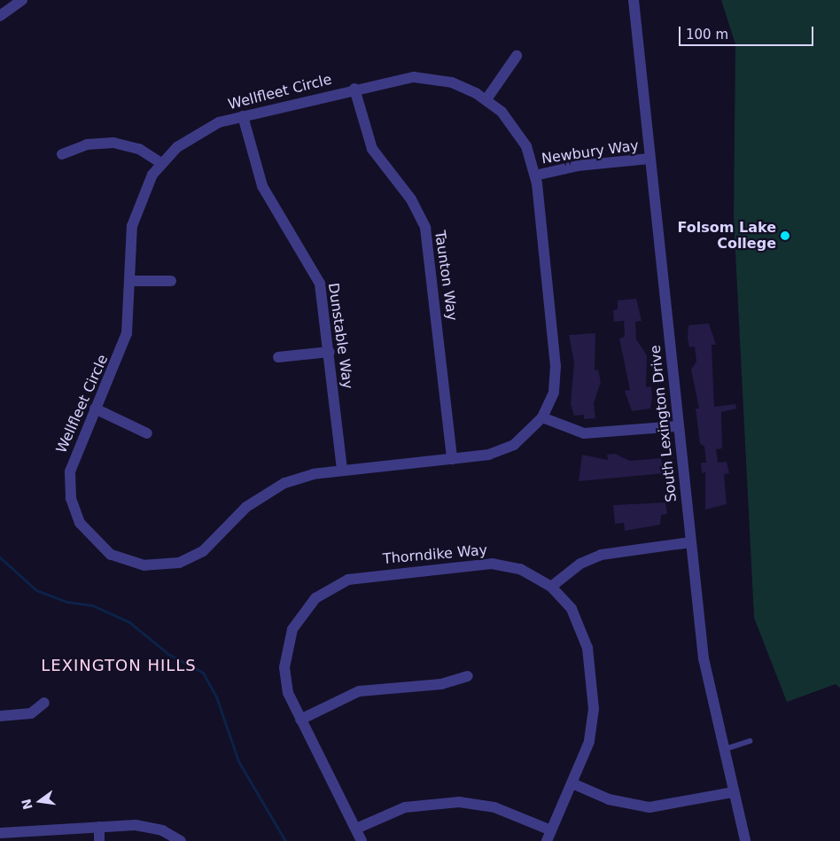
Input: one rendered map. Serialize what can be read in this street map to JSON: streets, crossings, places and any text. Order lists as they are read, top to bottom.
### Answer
{
  "streets": {
    "street": [
      "Wellfleet Circle",
      "Newbury Way",
      "Taunton Way",
      "Dunstable Way",
      "South Lexington Drive",
      "Thorndike Way"
    ]
  },
  "crossings": [
    ["Wellfleet Circle", "Newbury Way"],
    ["Wellfleet Circle", "Taunton Way"],
    ["Wellfleet Circle", "Dunstable Way"],
    ["Newbury Way", "South Lexington Drive"]
  ],
  "districts": ["LEXINGTON HILLS"],
  "places": ["Folsom Lake College"],
  "scale_bar": "100 m",
  "north": "left"
}
